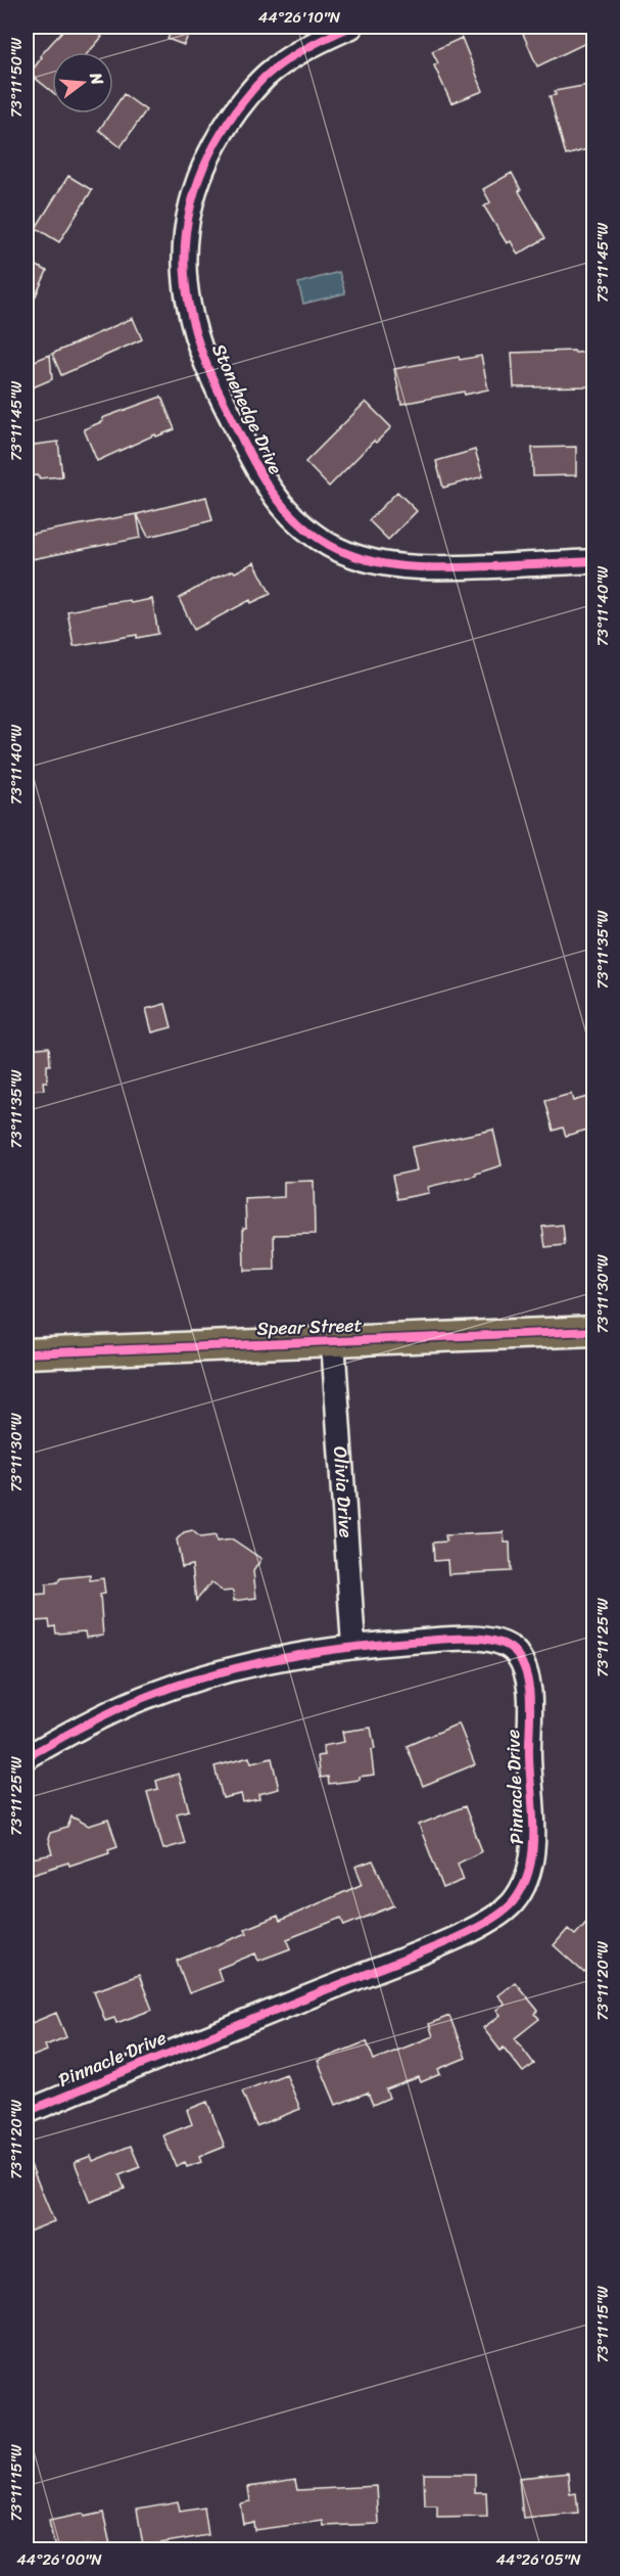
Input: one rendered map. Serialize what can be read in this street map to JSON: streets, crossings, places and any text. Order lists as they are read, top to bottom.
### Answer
{
  "streets": {
    "main road": ["Spear Street"],
    "street": ["Stonehedge Drive", "Olivia Drive", "Pinnacle Drive"]
  },
  "crossings": [
    ["Spear Street", "Olivia Drive"],
    ["Olivia Drive", "Pinnacle Drive"]
  ],
  "north": "right",
  "coordinates": [
    "44°26'10\"N",
    "73°11'50\"W",
    "73°11'45\"W",
    "73°11'40\"W",
    "73°11'35\"W",
    "73°11'30\"W",
    "73°11'25\"W",
    "73°11'20\"W",
    "73°11'15\"W",
    "44°26'00\"N",
    "44°26'05\"N"
  ]
}
